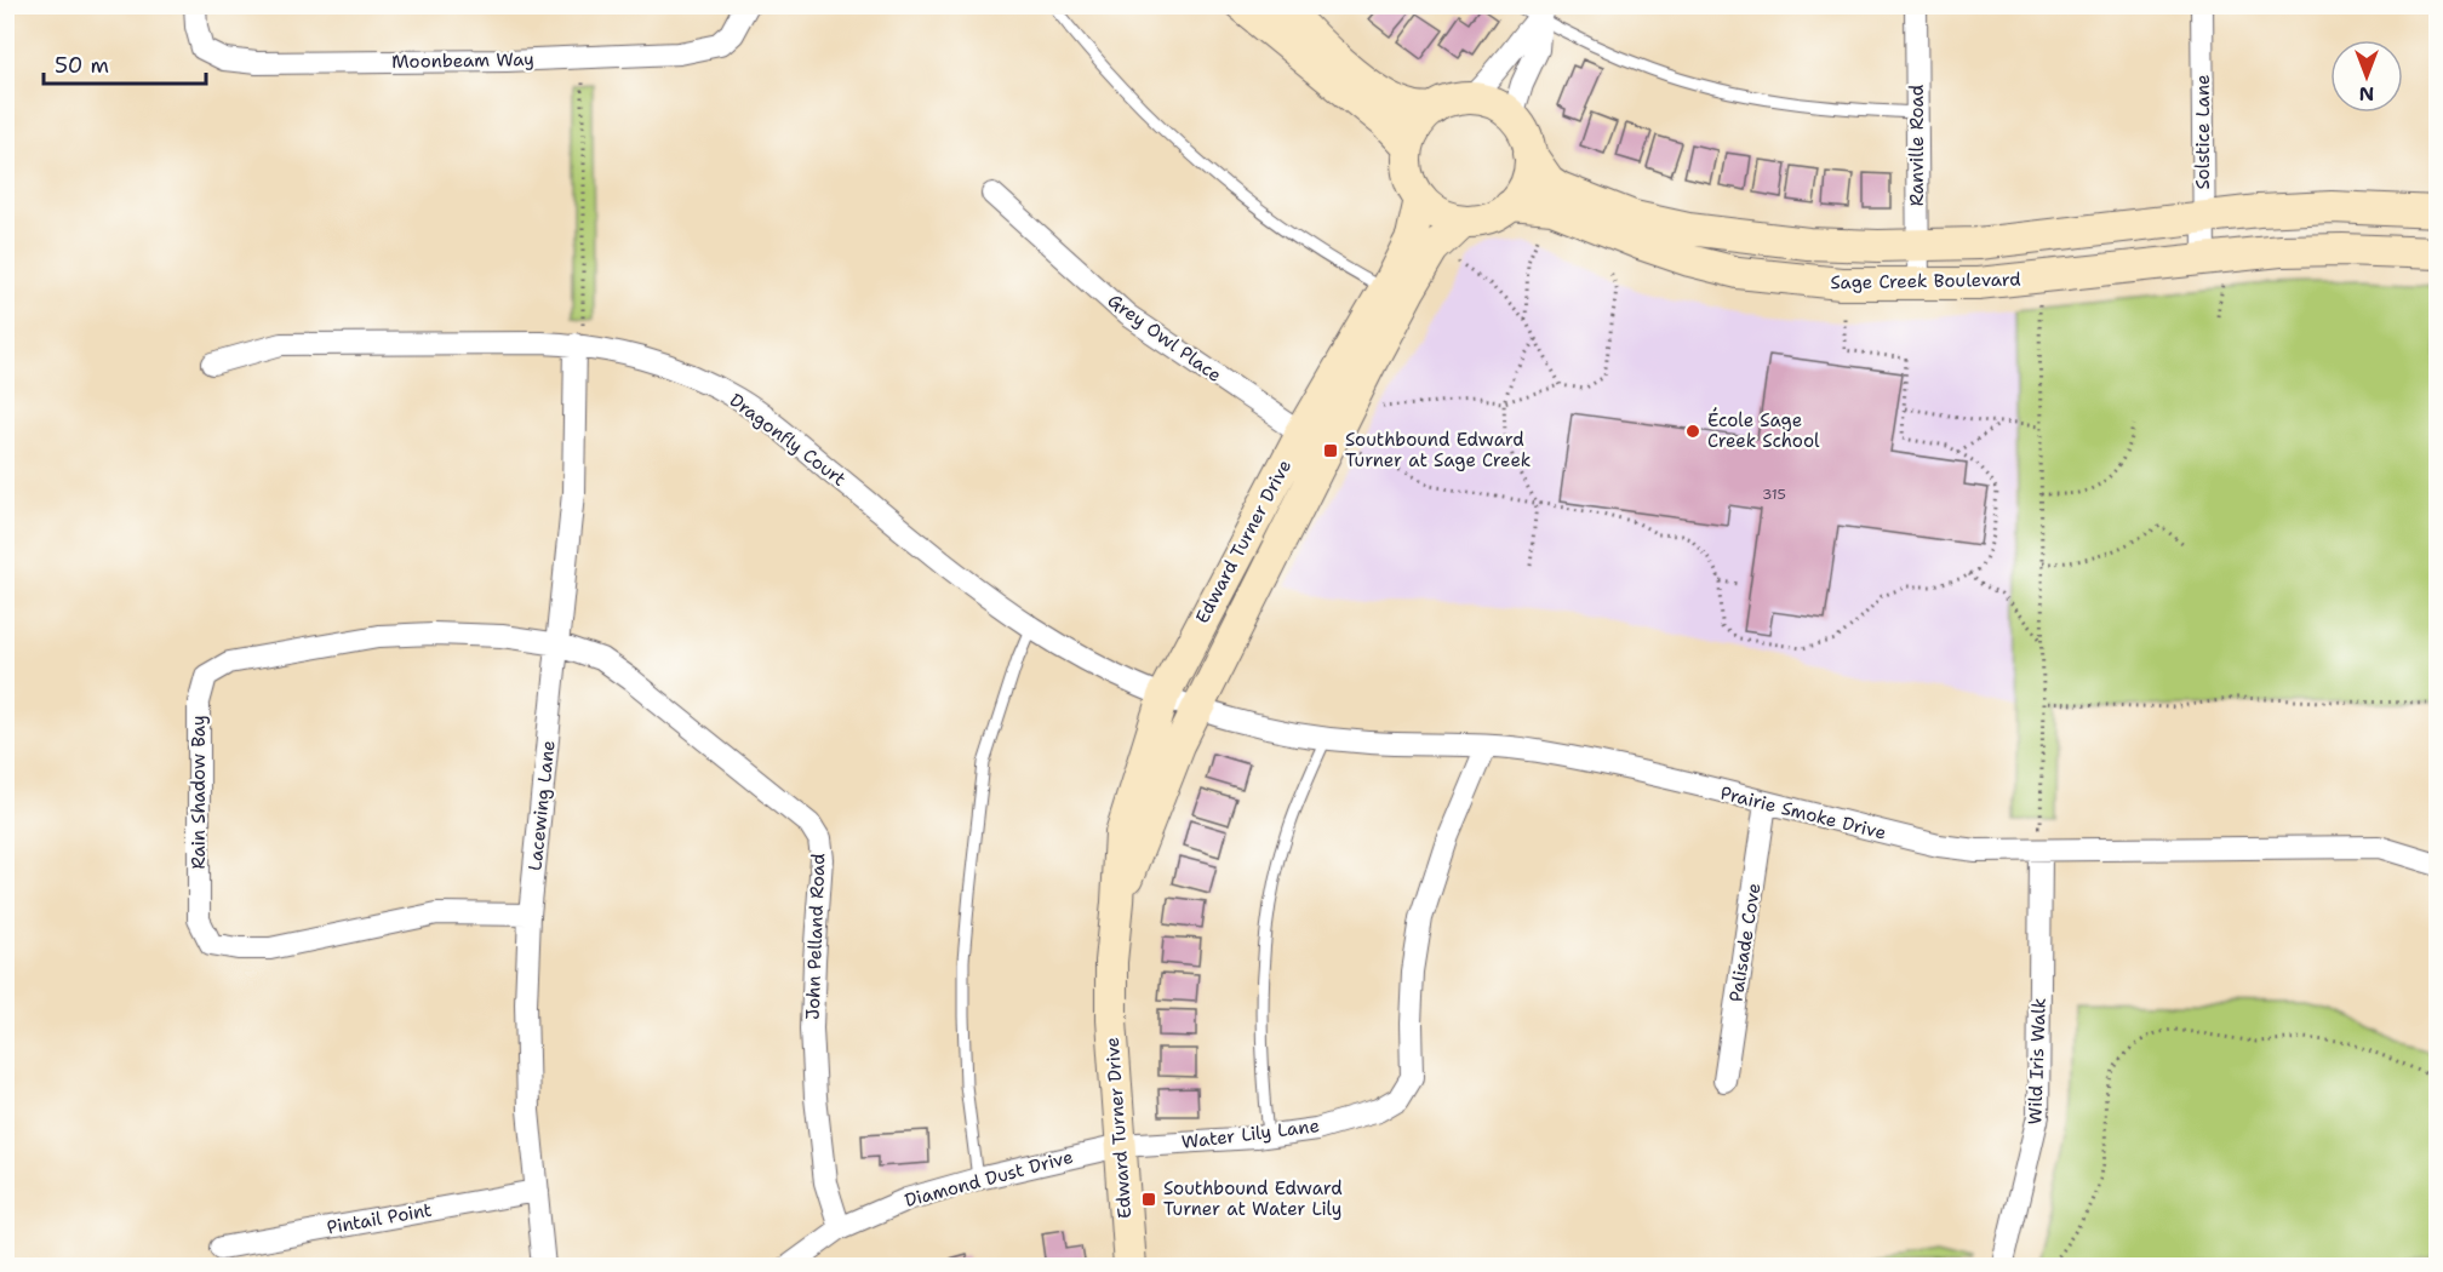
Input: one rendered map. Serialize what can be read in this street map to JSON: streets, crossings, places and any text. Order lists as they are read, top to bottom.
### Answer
{
  "streets": {
    "street": [
      "Moonbeam Way",
      "Solstice Lane",
      "Ranville Road",
      "Sage Creek Boulevard",
      "Grey Owl Place",
      "Dragonfly Court",
      "Edward Turner Drive",
      "Rain Shadow Bay",
      "Lacewing Lane",
      "Prairie Smoke Drive",
      "John Pelland Road",
      "Palisade Cove",
      "Wild Iris Walk",
      "Water Lily Lane",
      "Diamond Dust Drive",
      "Pintail Point"
    ]
  },
  "crossings": [
    ["Solstice Lane", "Sage Creek Boulevard"],
    ["Ranville Road", "Sage Creek Boulevard"],
    ["Sage Creek Boulevard", "Edward Turner Drive"],
    ["Grey Owl Place", "Edward Turner Drive"],
    ["Dragonfly Court", "Edward Turner Drive"],
    ["Dragonfly Court", "Lacewing Lane"],
    ["Dragonfly Court", "Prairie Smoke Drive"],
    ["Edward Turner Drive", "Prairie Smoke Drive"],
    ["Edward Turner Drive", "Water Lily Lane"],
    ["Edward Turner Drive", "Diamond Dust Drive"],
    ["Rain Shadow Bay", "Lacewing Lane"],
    ["Rain Shadow Bay", "John Pelland Road"],
    ["Lacewing Lane", "John Pelland Road"],
    ["Lacewing Lane", "Pintail Point"],
    ["Prairie Smoke Drive", "Palisade Cove"],
    ["Prairie Smoke Drive", "Wild Iris Walk"],
    ["Prairie Smoke Drive", "Water Lily Lane"],
    ["John Pelland Road", "Diamond Dust Drive"],
    ["Water Lily Lane", "Diamond Dust Drive"]
  ],
  "places": {
    "other": ["École Sage Creek School"],
    "transit": ["Southbound Edward Turner at Sage Creek", "Southbound Edward Turner at Water Lily"]
  },
  "house_numbers": ["315"],
  "scale_bar": "50 m",
  "north": "bottom"
}
